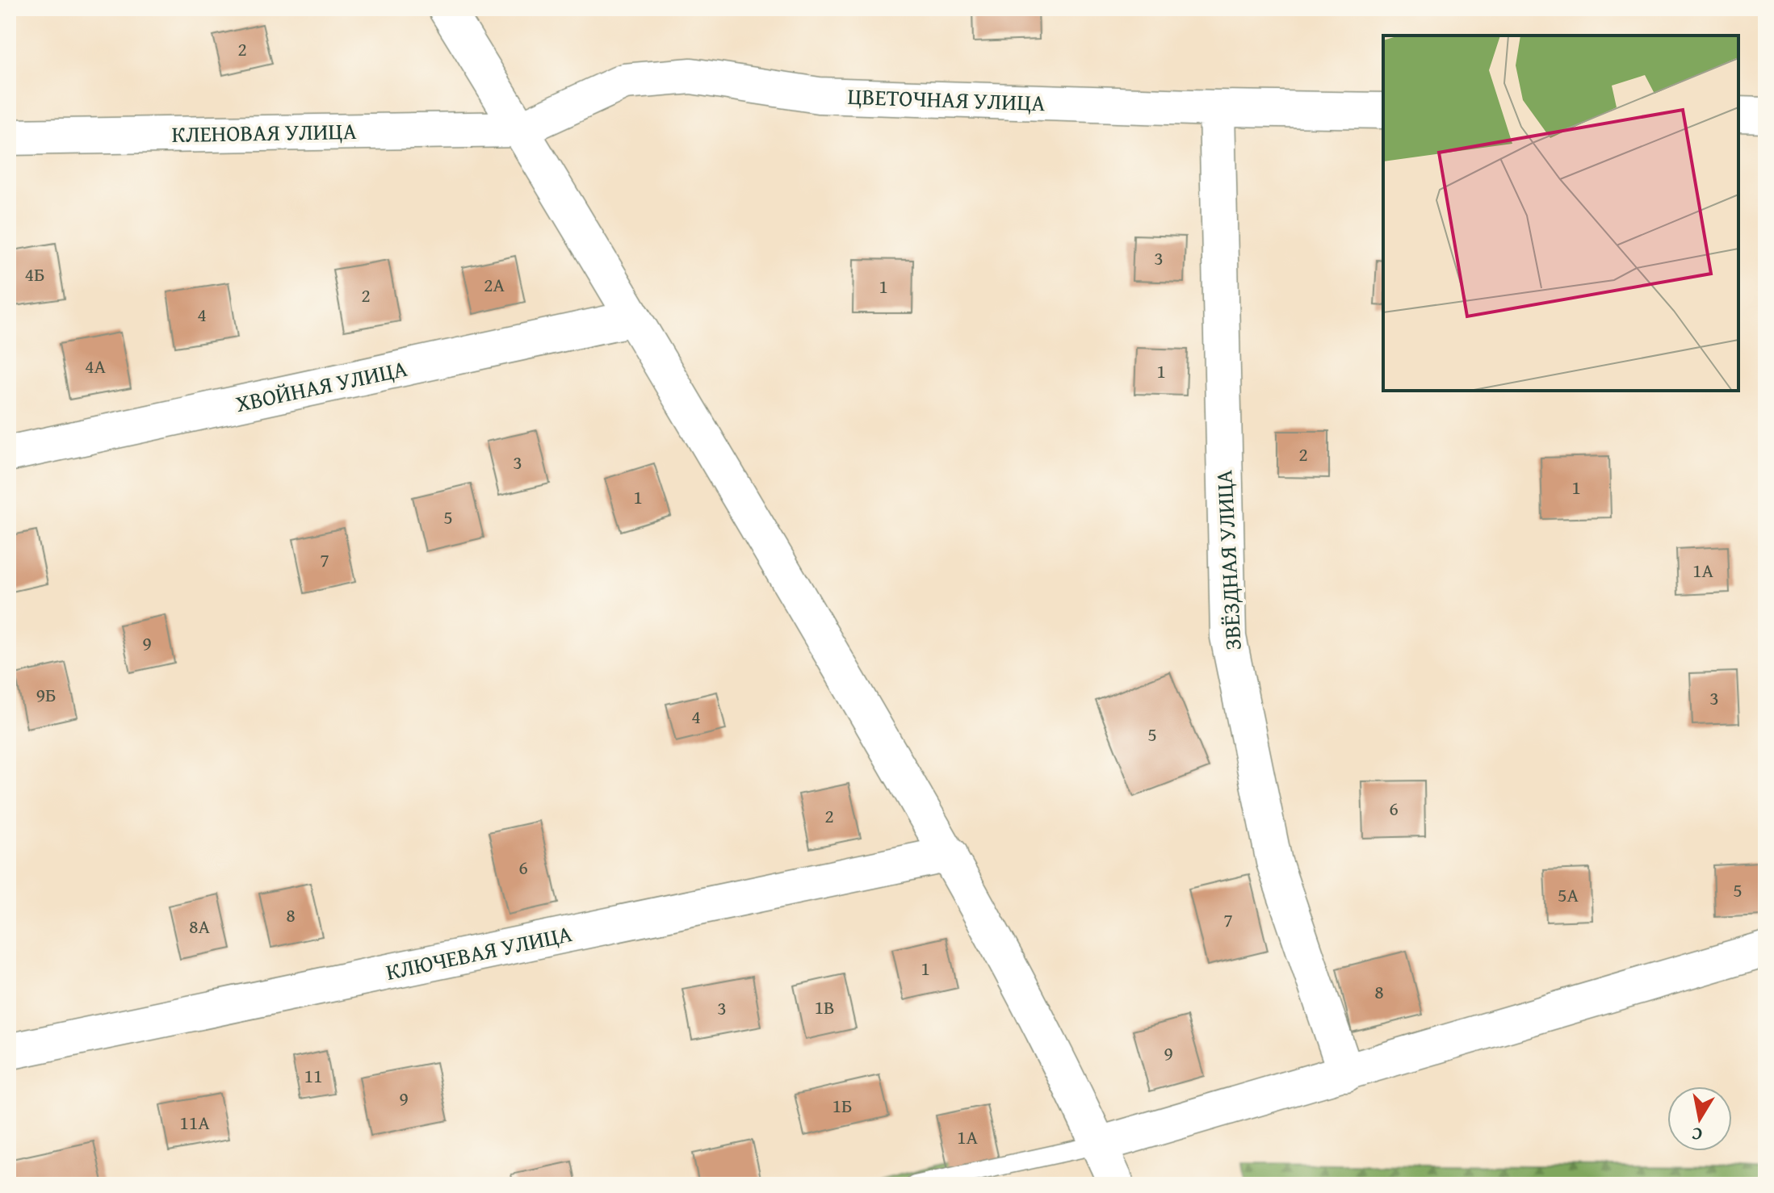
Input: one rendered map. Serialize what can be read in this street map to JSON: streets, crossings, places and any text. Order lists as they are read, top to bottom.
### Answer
{
  "streets": {
    "street": [
      "ЦВЕТОЧНАЯ УЛИЦА",
      "КЛЕНОВАЯ УЛИЦА",
      "ХВОЙНАЯ УЛИЦА",
      "ЗВЁЗДНАЯ УЛИЦА",
      "КЛЮЧЕВАЯ УЛИЦА"
    ]
  },
  "crossings": [
    ["ЦВЕТОЧНАЯ УЛИЦА", "КЛЕНОВАЯ УЛИЦА"],
    ["ЦВЕТОЧНАЯ УЛИЦА", "ЗВЁЗДНАЯ УЛИЦА"]
  ],
  "house_numbers": [
    "2",
    "3",
    "4Б",
    "2А",
    "1",
    "2",
    "4",
    "4А",
    "1",
    "2",
    "3",
    "1",
    "1",
    "5",
    "7",
    "1А",
    "9",
    "9Б",
    "3",
    "4",
    "5",
    "6",
    "2",
    "6",
    "5",
    "5А",
    "8",
    "7",
    "8А",
    "1",
    "8",
    "1В",
    "3",
    "9",
    "11",
    "9",
    "1Б",
    "11А",
    "1А"
  ],
  "north": "bottom"
}
